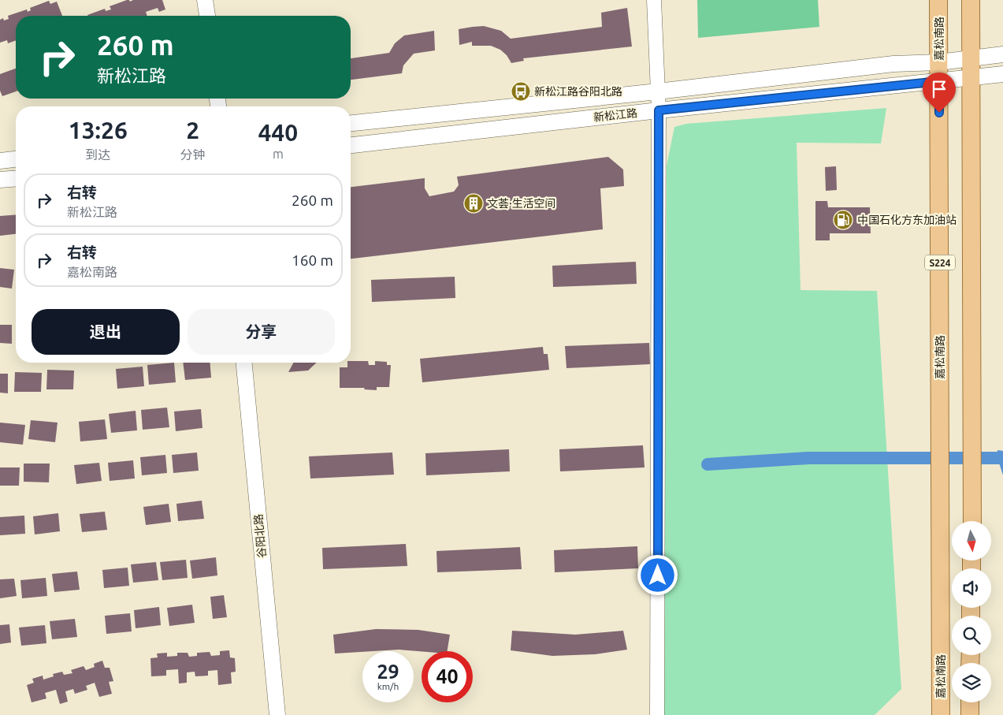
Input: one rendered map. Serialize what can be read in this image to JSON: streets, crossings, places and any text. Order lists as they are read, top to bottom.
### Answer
{
  "streets": {
    "main road": [
      "嘉松南路",
      "新松江路",
      "S224",
      "谷阳北路"
    ]
  },
  "crossings": [
    ["嘉松南路", "新松江路"]
  ],
  "places": {
    "bus stop": ["新松江路谷阳北路"],
    "building": ["文荟·生活空间"],
    "fuel station": ["中国石化方东加油站"]
  },
  "north": "bottom",
  "page": {
    "turn": ["260 m", "新松江路"],
    "eta": [
      "13:26",
      "到达",
      "2",
      "分钟",
      "440",
      "m"
    ],
    "list": [
      {
        "name": "右转",
        "note": "新松江路",
        "value": "260 m"
      },
      {
        "name": "右转",
        "note": "嘉松南路",
        "value": "160 m"
      }
    ],
    "buttons": ["退出", "分享"],
    "speed": "29 km/h",
    "limit": "40"
  }
}
